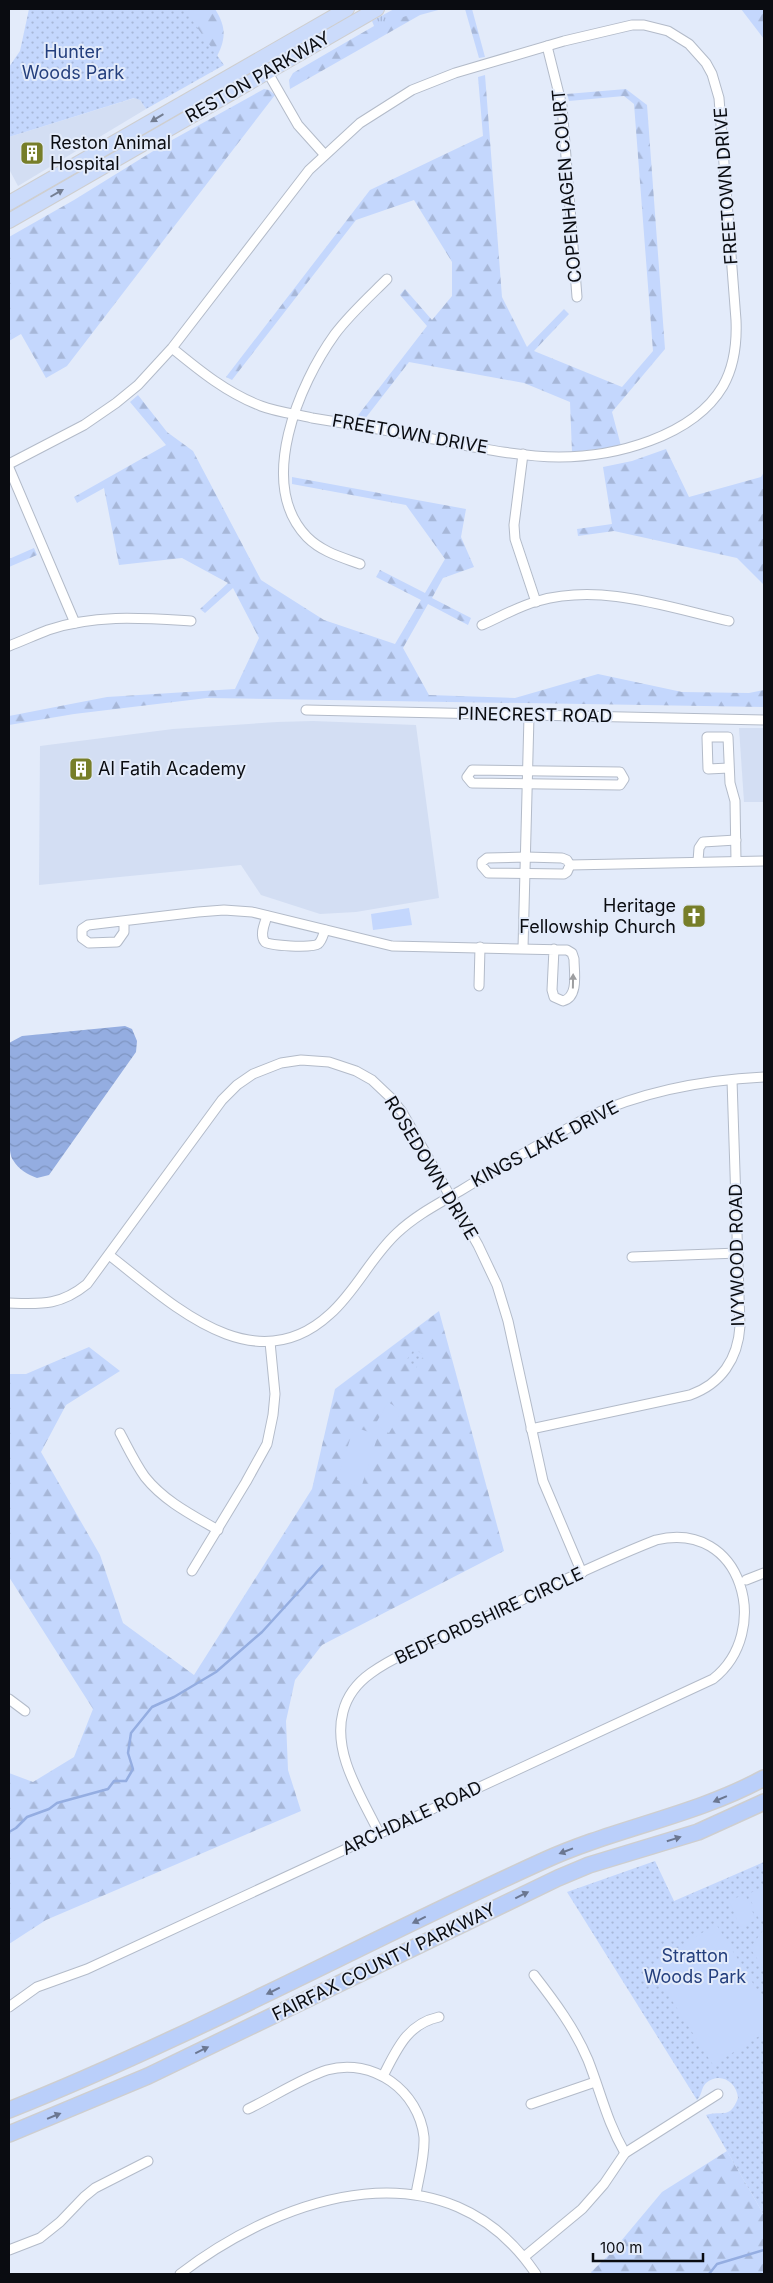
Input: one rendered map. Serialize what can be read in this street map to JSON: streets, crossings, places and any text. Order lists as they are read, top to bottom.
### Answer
{
  "streets": {
    "highway": ["FAIRFAX COUNTY PARKWAY"],
    "main road": ["RESTON PARKWAY"],
    "street": [
      "COPENHAGEN COURT",
      "FREETOWN DRIVE",
      "PINECREST ROAD",
      "KINGS LAKE DRIVE",
      "ROSEDOWN DRIVE",
      "IVYWOOD ROAD",
      "BEDFORDSHIRE CIRCLE",
      "ARCHDALE ROAD"
    ]
  },
  "crossings": [
    ["COPENHAGEN COURT", "FREETOWN DRIVE"],
    ["KINGS LAKE DRIVE", "ROSEDOWN DRIVE"],
    ["KINGS LAKE DRIVE", "IVYWOOD ROAD"],
    ["ROSEDOWN DRIVE", "IVYWOOD ROAD"],
    ["ROSEDOWN DRIVE", "BEDFORDSHIRE CIRCLE"],
    ["BEDFORDSHIRE CIRCLE", "ARCHDALE ROAD"]
  ],
  "parks": ["Hunter Woods Park", "Stratton Woods Park"],
  "places": {
    "building": ["Reston Animal Hospital", "Al Fatih Academy"],
    "church": ["Heritage Fellowship Church"]
  },
  "scale_bar": "100 m"
}
